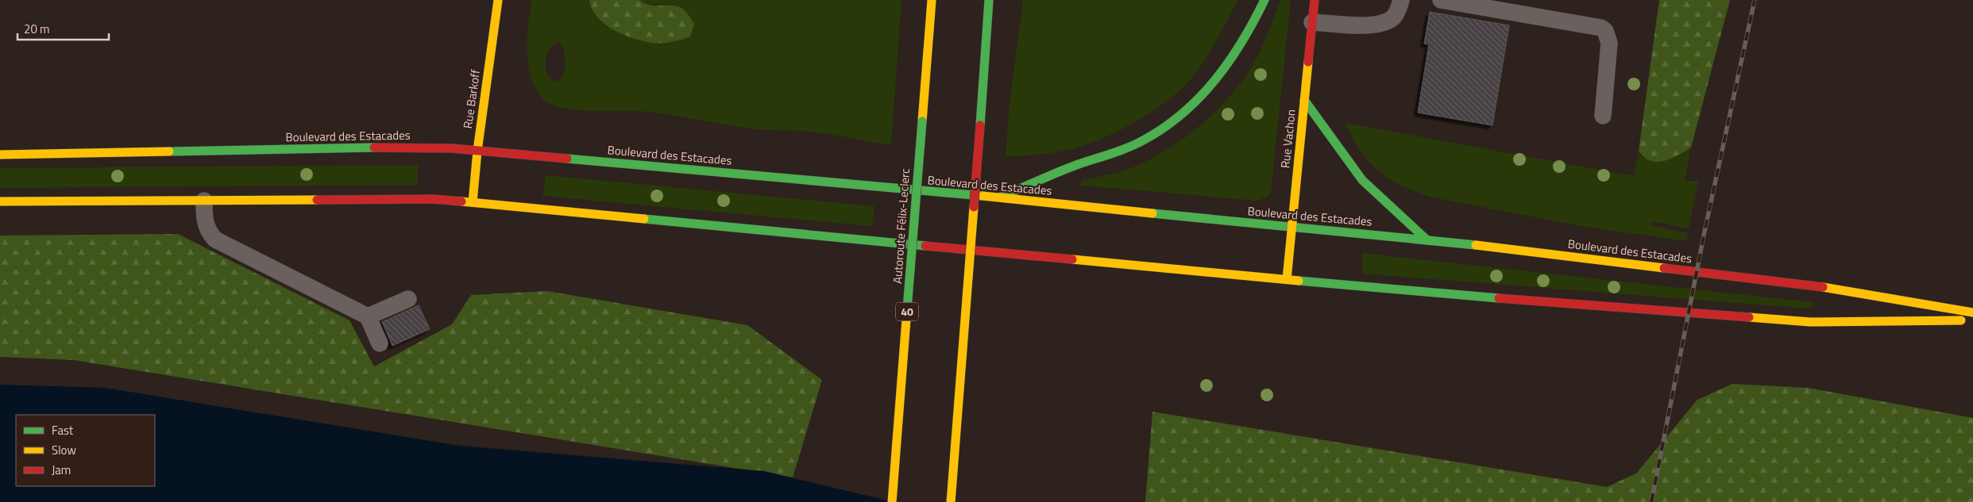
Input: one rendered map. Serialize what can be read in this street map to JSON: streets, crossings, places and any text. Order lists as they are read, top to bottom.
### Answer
{
  "streets": {
    "main road": [
      "Rue Barkoff",
      "Boulevard des Estacades",
      "Rue Vachon",
      "Autoroute Félix-Leclerc",
      "40"
    ]
  },
  "crossings": [
    ["Rue Barkoff", "Boulevard des Estacades"],
    ["Boulevard des Estacades", "Rue Vachon"]
  ],
  "legend": ["Fast", "Slow", "Jam"],
  "scale_bar": "20 m"
}
